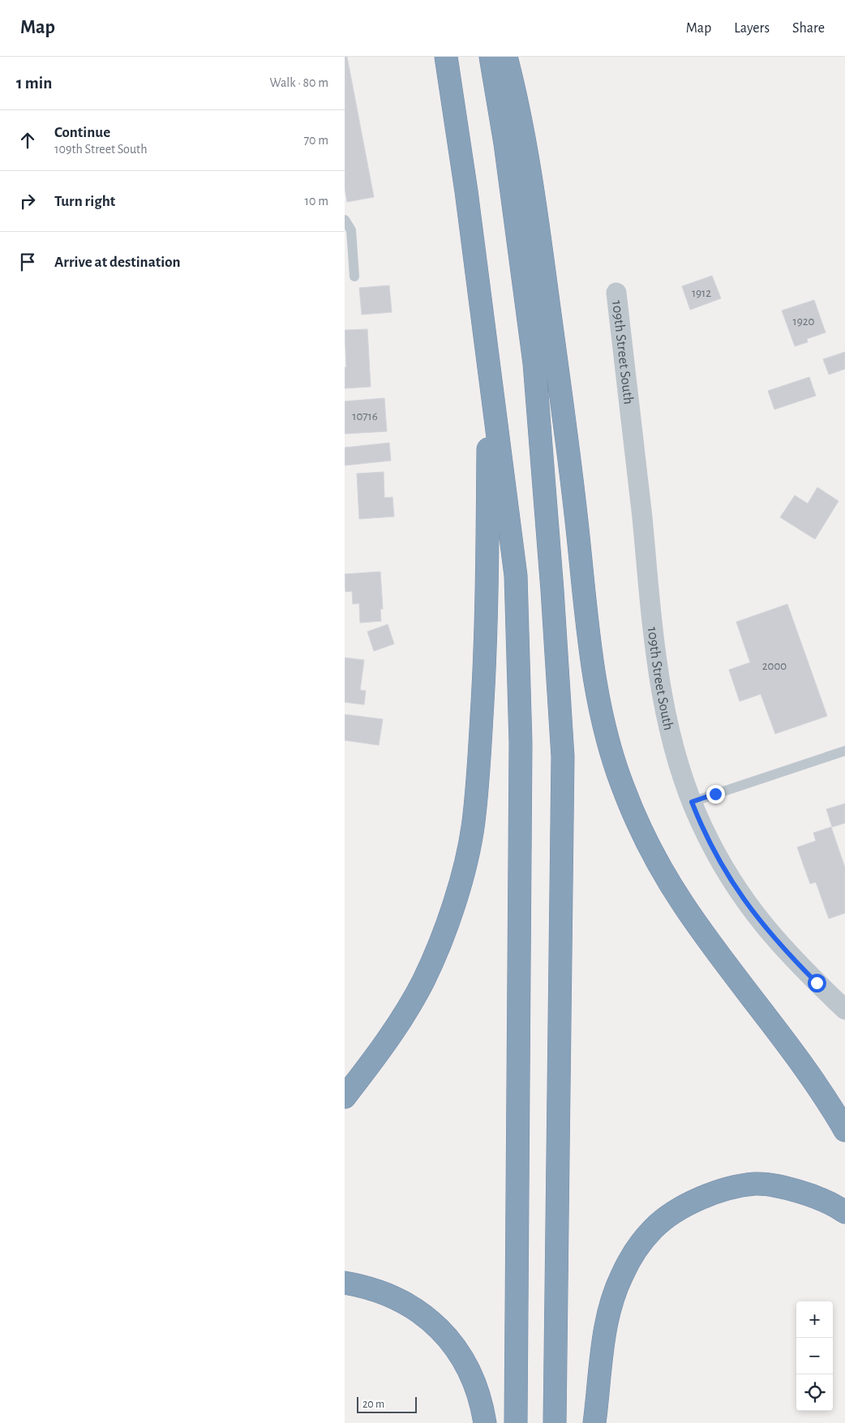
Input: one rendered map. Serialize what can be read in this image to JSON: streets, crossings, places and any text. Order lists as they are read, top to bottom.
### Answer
{
  "streets": {
    "street": ["109th Street South"]
  },
  "house_numbers": [
    "1912",
    "1920",
    "10716",
    "2000"
  ],
  "scale_bar": "20 m",
  "page": {
    "header": "Map",
    "nav": ["Map", "Layers", "Share"],
    "heading": ["1 min", "Walk · 80 m"],
    "list": [
      ["Continue", "109th Street South", "70 m"],
      ["Turn right", "10 m"],
      "Arrive at destination"
    ],
    "map_buttons": ["+", "−"],
    "scale": "20 m"
  }
}
